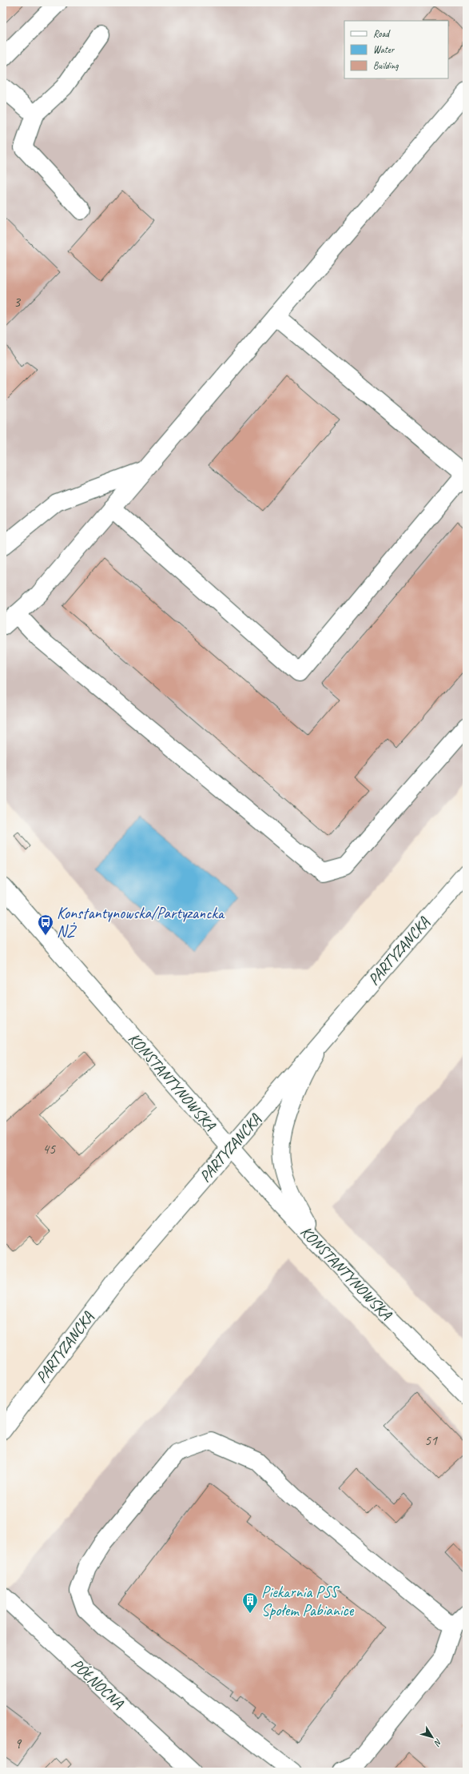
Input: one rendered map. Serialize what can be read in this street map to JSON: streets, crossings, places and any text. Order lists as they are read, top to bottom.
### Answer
{
  "streets": {
    "street": ["PARTYZANCKA", "KONSTANTYNOWSKA", "PÓŁNOCNA"]
  },
  "crossings": [
    ["PARTYZANCKA", "KONSTANTYNOWSKA"]
  ],
  "places": {
    "bus stop": ["Konstantynowska/Partyzancka NŻ"],
    "building": ["Piekarnia PSS Społem Pabianice"]
  },
  "house_numbers": [
    "3",
    "45",
    "51",
    "9"
  ],
  "legend": ["Road", "Water", "Building"],
  "north": "bottom right"
}
